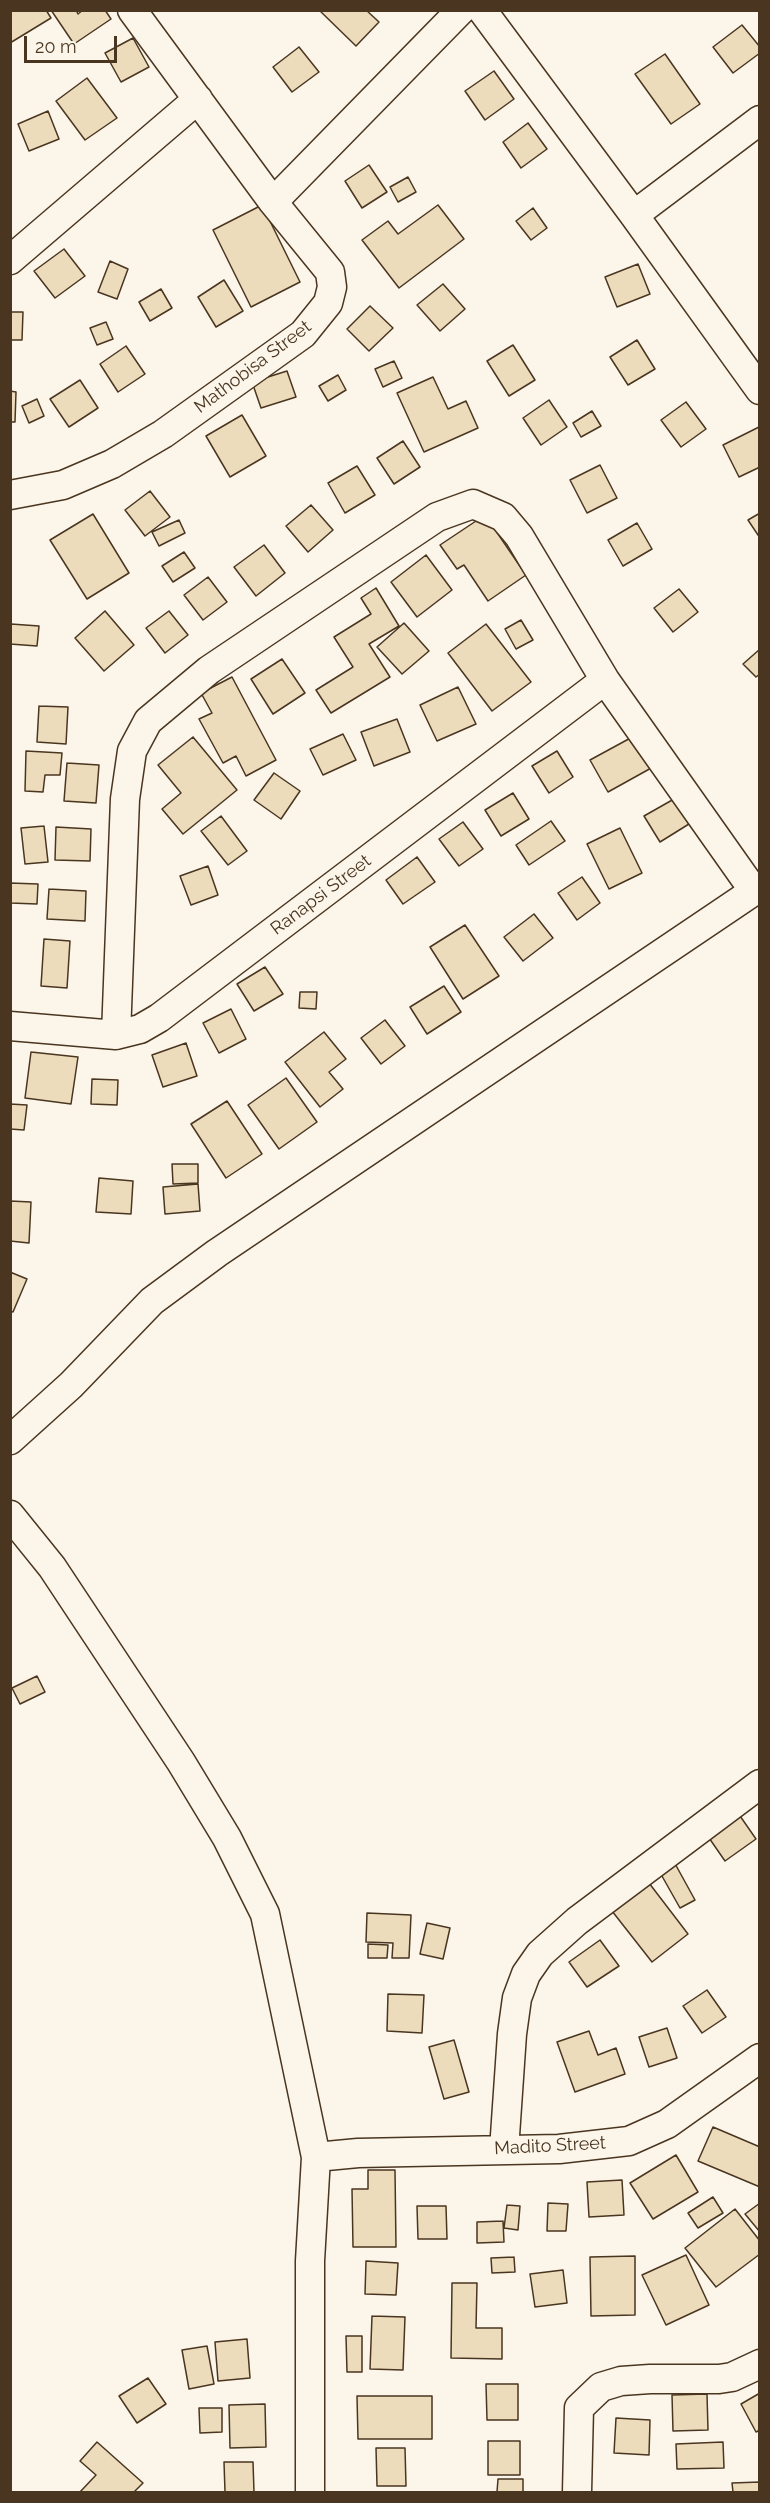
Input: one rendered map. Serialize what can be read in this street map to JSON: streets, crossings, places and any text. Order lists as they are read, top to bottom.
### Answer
{
  "streets": {
    "street": ["Mathobisa Street", "Ranapsi Street", "Madito Street"]
  },
  "scale_bar": "20 m"
}
